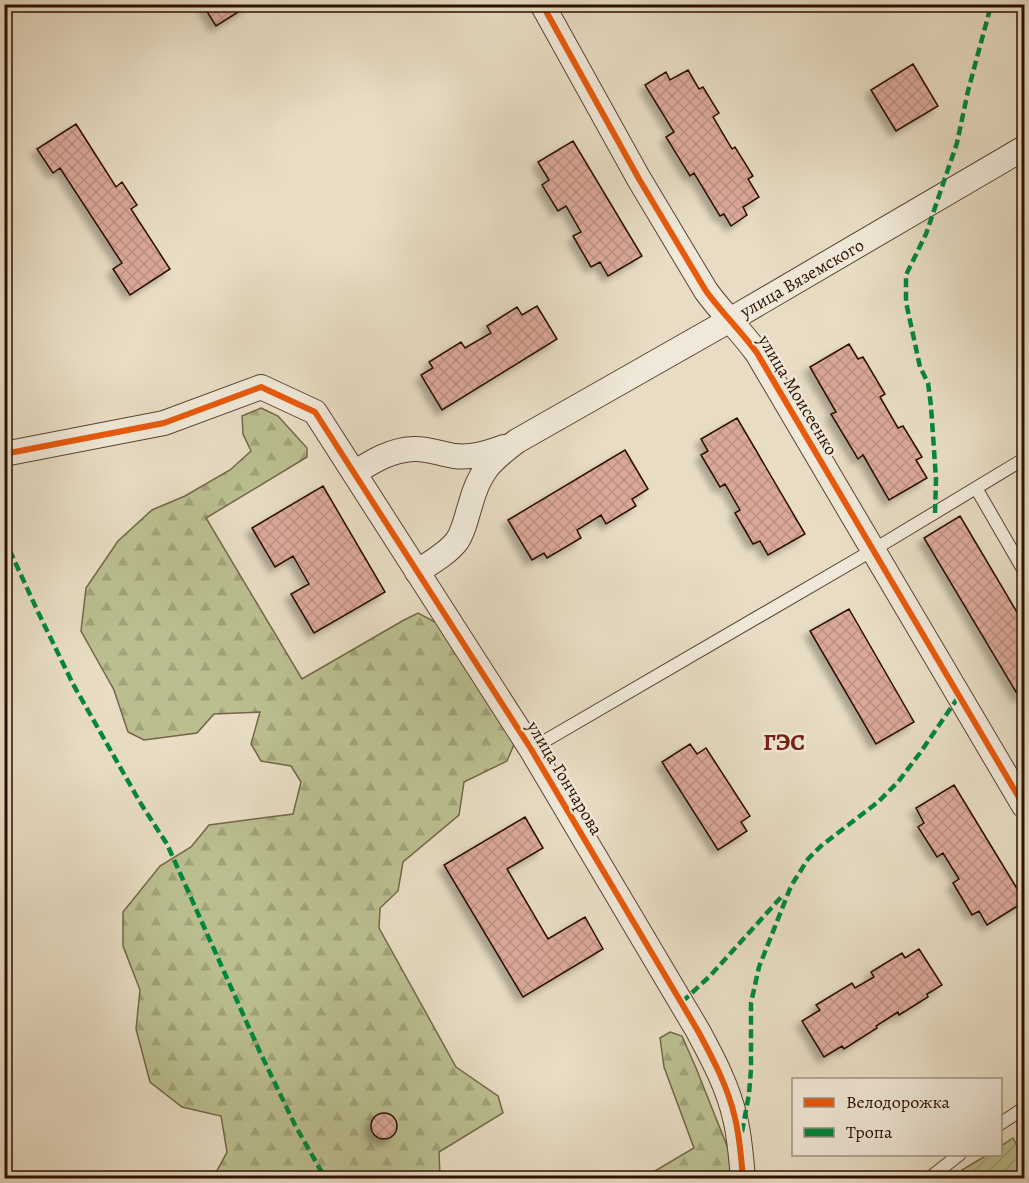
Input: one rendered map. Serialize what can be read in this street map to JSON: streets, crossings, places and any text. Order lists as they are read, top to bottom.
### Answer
{
  "streets": {
    "street": ["улица Вяземского", "улица Моисеенко", "улица Гончарова"]
  },
  "crossings": [
    ["улица Вяземского", "улица Моисеенко"]
  ],
  "districts": ["ГЭС"],
  "legend": ["Велодорожка", "Тропа"]
}
